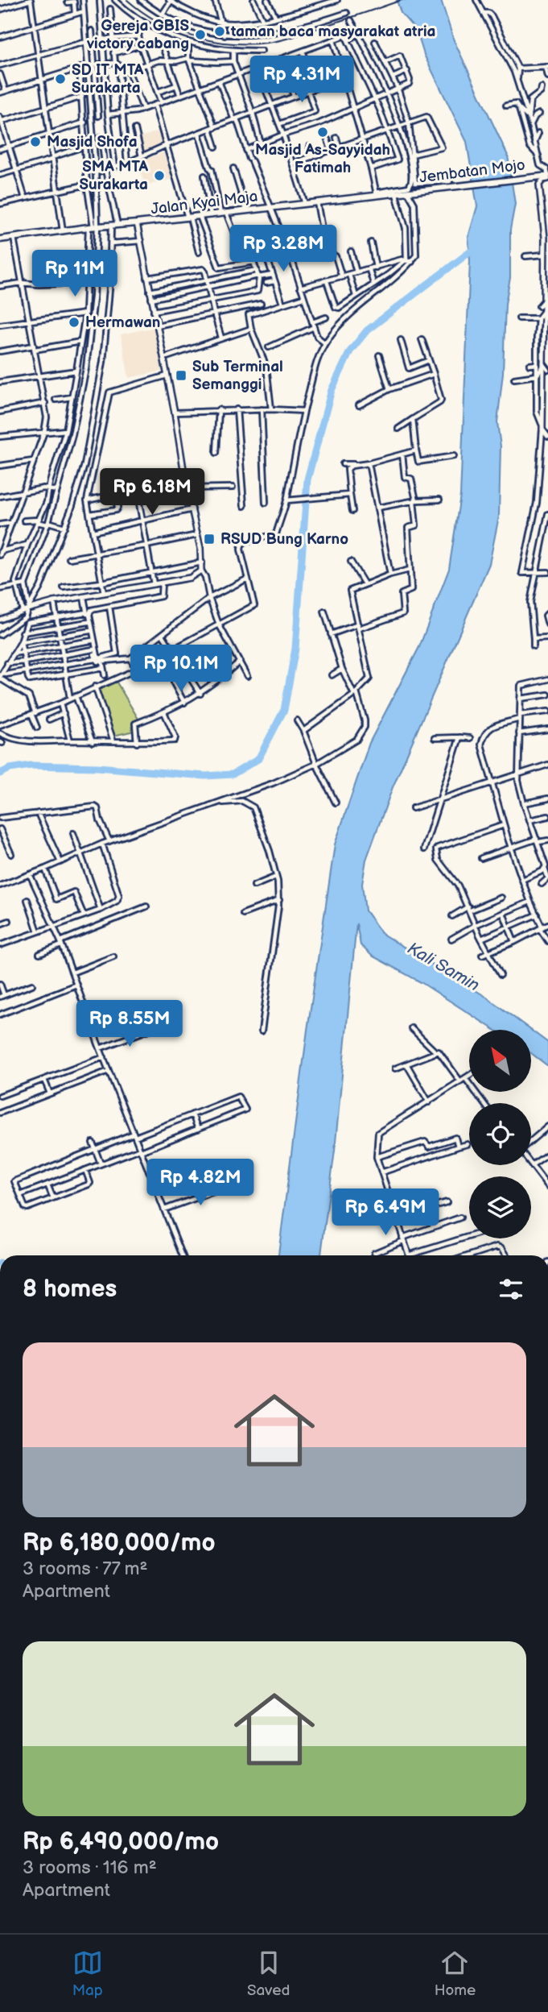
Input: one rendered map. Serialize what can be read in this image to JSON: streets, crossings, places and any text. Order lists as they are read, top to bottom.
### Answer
{
  "streets": {
    "main road": ["Jembatan Mojo", "Jalan Kyai Maja"]
  },
  "crossings": [
    ["Jembatan Mojo", "Jalan Kyai Maja"]
  ],
  "water": ["Kali Samin"],
  "places": {
    "other": [
      "taman baca masyarakat atria",
      "Gereja GBIS victory cabang",
      "SD IT MTA Surakarta",
      "Masjid As-Sayyidah Fatimah",
      "Masjid Shofa",
      "SMA MTA Surakarta",
      "Hermawan"
    ],
    "transit": ["Sub Terminal Semanggi", "RSUD Bung Karno"]
  },
  "north": "top left",
  "page": {
    "price": [
      "Rp 4.31M",
      "Rp 3.28M",
      "Rp 11M",
      "Rp 6.18M",
      "Rp 10.1M",
      "Rp 8.55M",
      "Rp 4.82M",
      "Rp 6.49M"
    ],
    "heading": "8 homes",
    "list": [
      {
        "name": "Rp 6,180,000/mo",
        "note": "3 rooms · 77 m² · Apartment"
      },
      {
        "name": "Rp 6,490,000/mo",
        "note": "3 rooms · 116 m² · Apartment"
      }
    ],
    "tabs": ["Map", "Saved", "Home"]
  }
}
